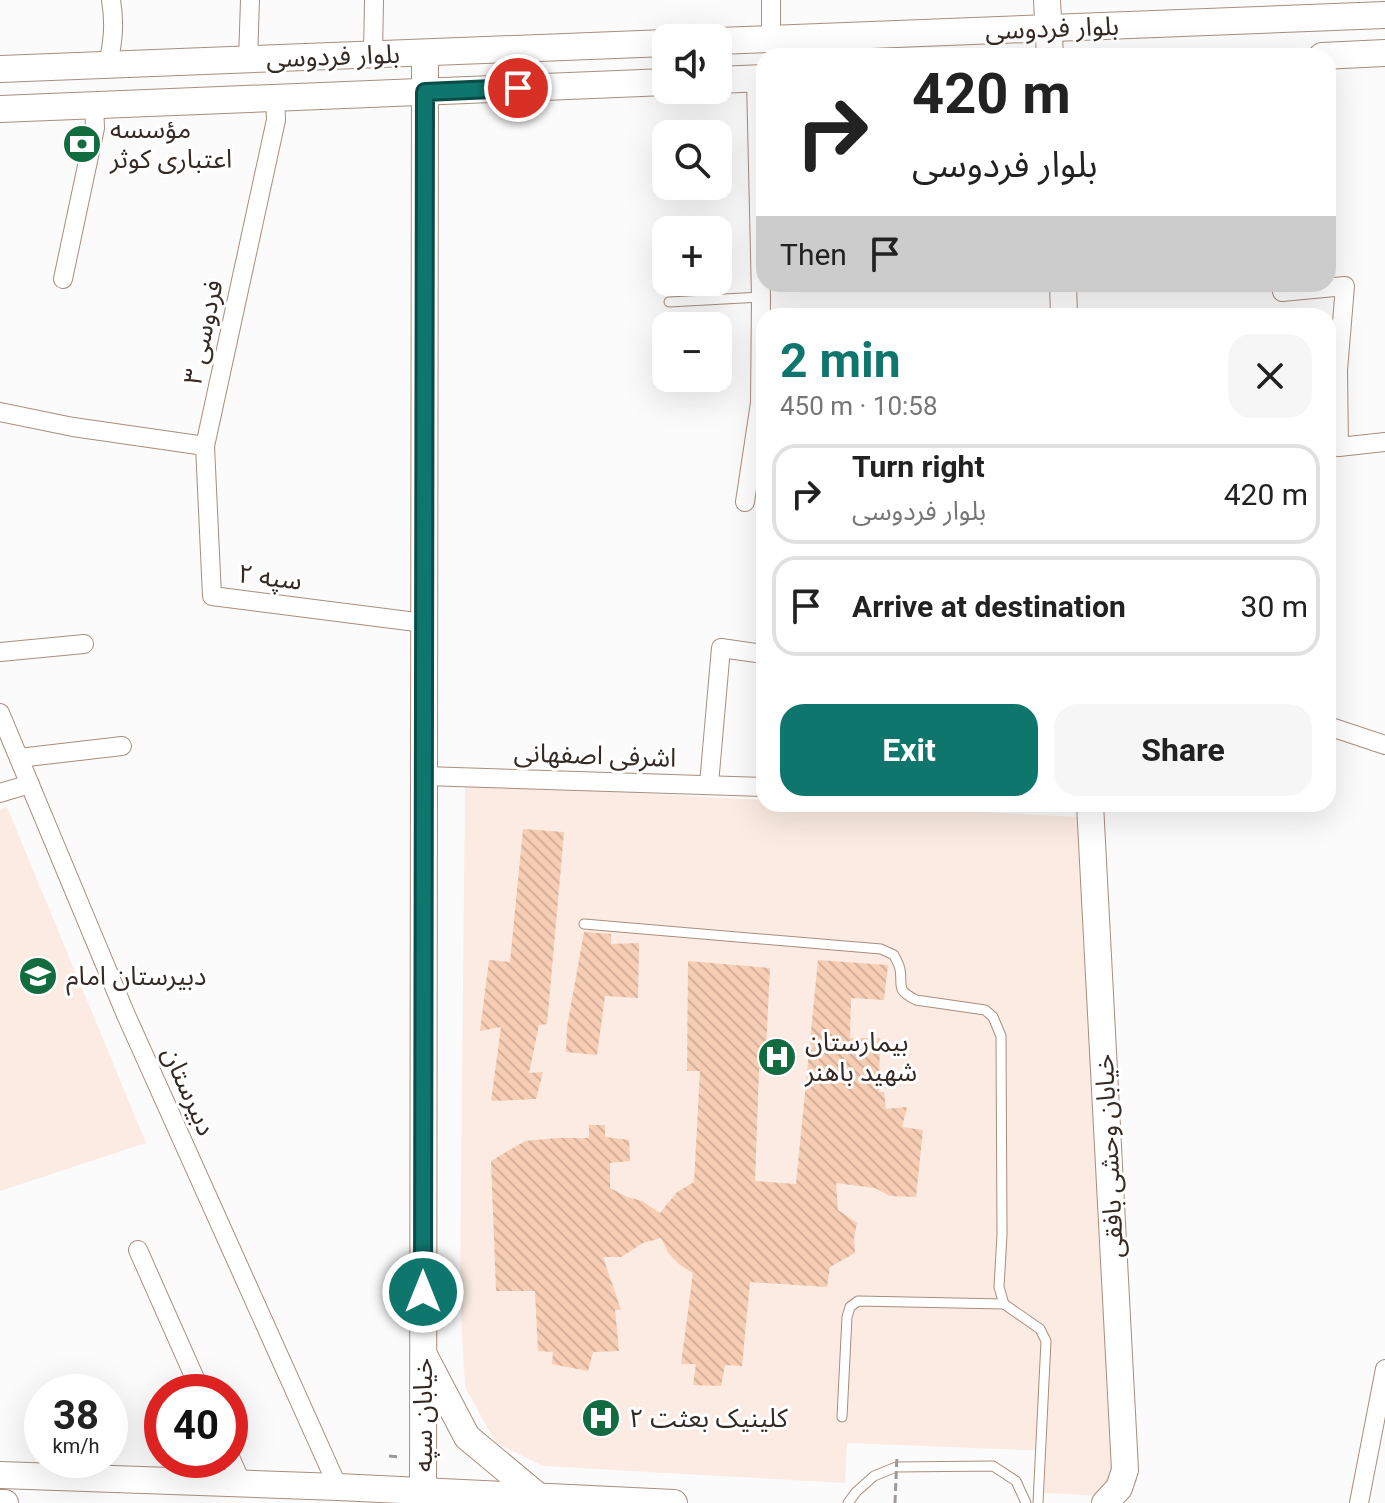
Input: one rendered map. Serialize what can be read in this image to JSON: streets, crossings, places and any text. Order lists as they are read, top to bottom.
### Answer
{
  "streets": {
    "main road": ["بلوار فردوسی", "خیابان وحشی بافقی", "خیابان سپه"],
    "street": [
      "فردوسی ۳",
      "سپه ۲",
      "اشرفی اصفهانی",
      "دبیرستان"
    ]
  },
  "crossings": [
    ["بلوار فردوسی", "فردوسی ۳"],
    ["بلوار فردوسی", "خیابان سپه"],
    ["فردوسی ۳", "سپه ۲"],
    ["سپه ۲", "خیابان سپه"],
    ["اشرفی اصفهانی", "خیابان سپه"]
  ],
  "places": {
    "bank": ["مؤسسه اعتباری کوثر"],
    "school or university": ["دبیرستان امام"],
    "hospital": ["بیمارستان شهید باهنر", "کلینیک بعثت ۲"]
  },
  "page": {
    "map_buttons": ["+", "−"],
    "turn": ["420 m", "بلوار فردوسی"],
    "then": "Then",
    "heading": ["2 min", "450 m · 10:58"],
    "list": [
      {
        "name": "Turn right",
        "note": "بلوار فردوسی",
        "value": "420 m"
      },
      {
        "name": "Arrive at destination",
        "value": "30 m"
      }
    ],
    "buttons": ["Exit", "Share"],
    "speed": "38 km/h",
    "limit": "40"
  }
}
